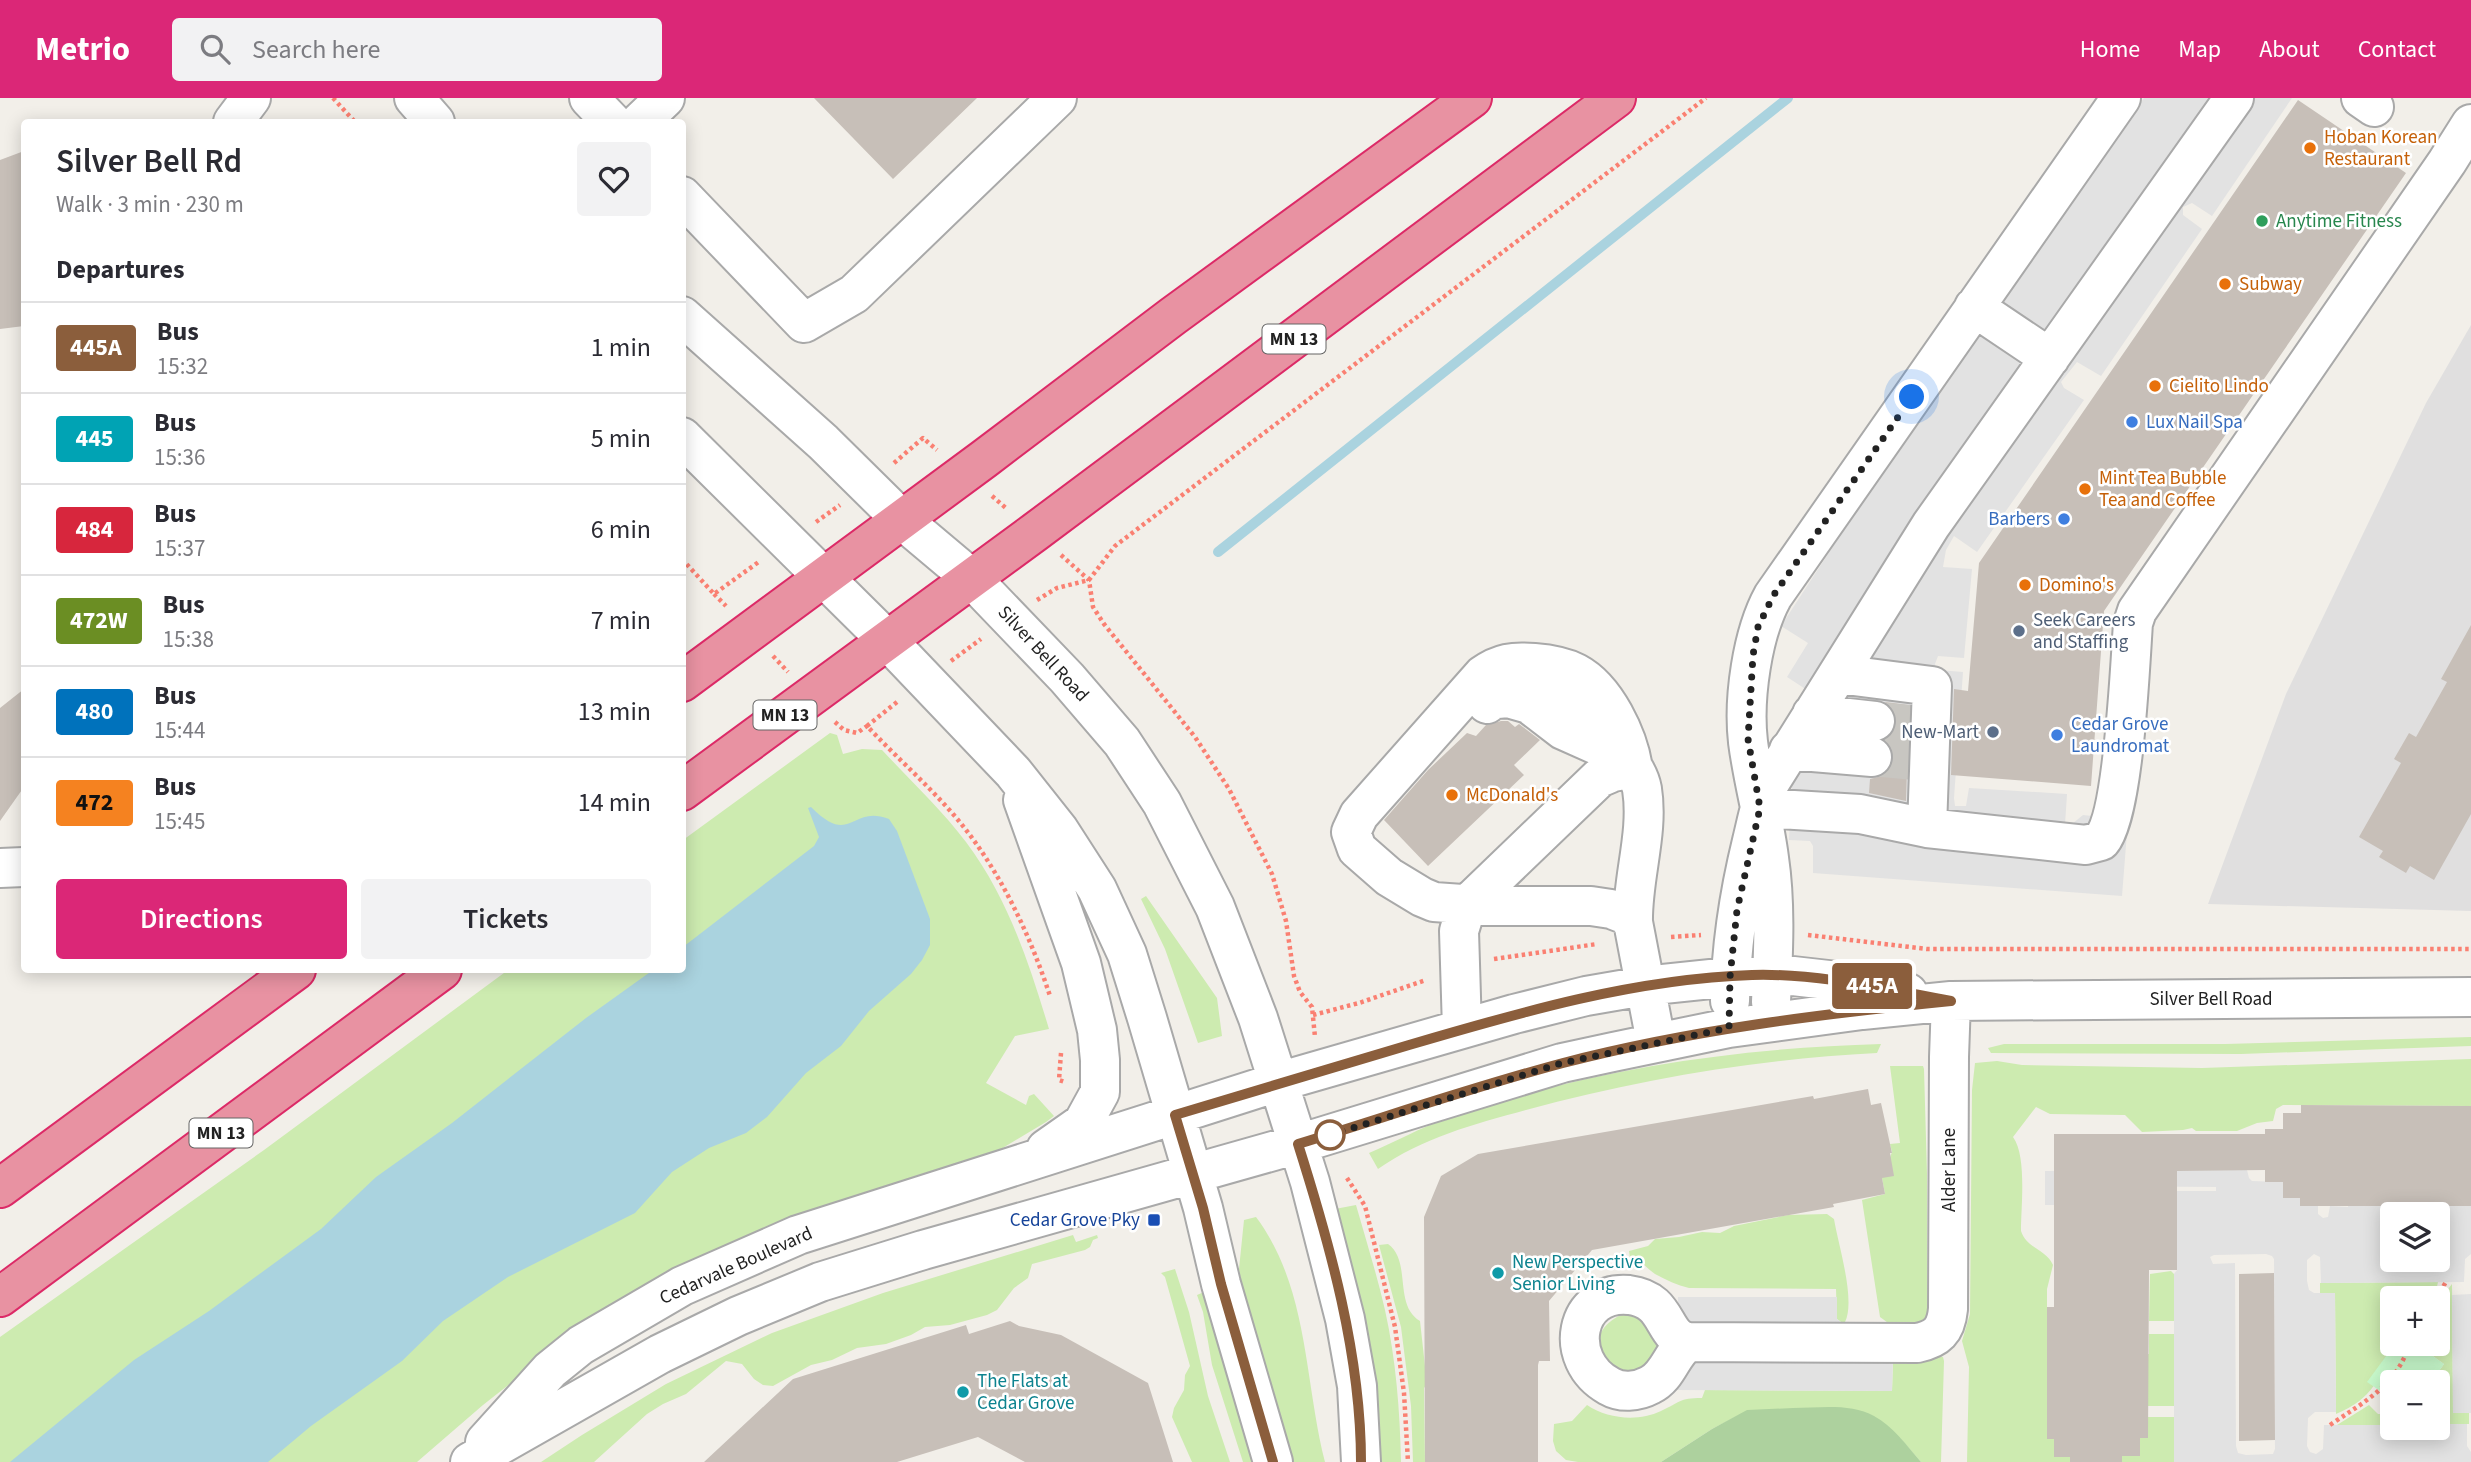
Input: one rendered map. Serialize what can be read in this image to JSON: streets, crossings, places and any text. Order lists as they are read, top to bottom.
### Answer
{
  "streets": {
    "highway": ["MN 13"],
    "street": ["Silver Bell Road", "Alder Lane", "Cedarvale Boulevard"]
  },
  "crossings": [
    ["MN 13", "Silver Bell Road"],
    ["Silver Bell Road", "Alder Lane"],
    ["Silver Bell Road", "Cedarvale Boulevard"]
  ],
  "places": {
    "other": [
      "Hoban Korean Restaurant",
      "Anytime Fitness",
      "Subway",
      "Cielito Lindo",
      "Lux Nail Spa",
      "Mint Tea Bubble Tea and Coffee",
      "Barbers",
      "Domino's",
      "Seek Careers and Staffing",
      "New-Mart",
      "Cedar Grove Laundromat",
      "McDonald's",
      "New Perspective Senior Living",
      "The Flats at Cedar Grove"
    ],
    "transit": ["Cedar Grove Pky"]
  },
  "lines": ["bus line 445A"],
  "page": {
    "header": "Metrio",
    "search": "Search here",
    "nav": [
      "Home",
      "Map",
      "About",
      "Contact"
    ],
    "on_map": "445A",
    "heading": [
      ["Silver Bell Rd", "Walk · 3 min · 230 m"],
      "Departures"
    ],
    "list": [
      {
        "mark": "445A",
        "name": "Bus",
        "note": "15:32",
        "value": "1 min"
      },
      {
        "mark": "445",
        "name": "Bus",
        "note": "15:36",
        "value": "5 min"
      },
      {
        "mark": "484",
        "name": "Bus",
        "note": "15:37",
        "value": "6 min"
      },
      {
        "mark": "472W",
        "name": "Bus",
        "note": "15:38",
        "value": "7 min"
      },
      {
        "mark": "480",
        "name": "Bus",
        "note": "15:44",
        "value": "13 min"
      },
      {
        "mark": "472",
        "name": "Bus",
        "note": "15:45",
        "value": "14 min"
      }
    ],
    "buttons": ["Directions", "Tickets"],
    "map_buttons": ["+", "−"]
  }
}
